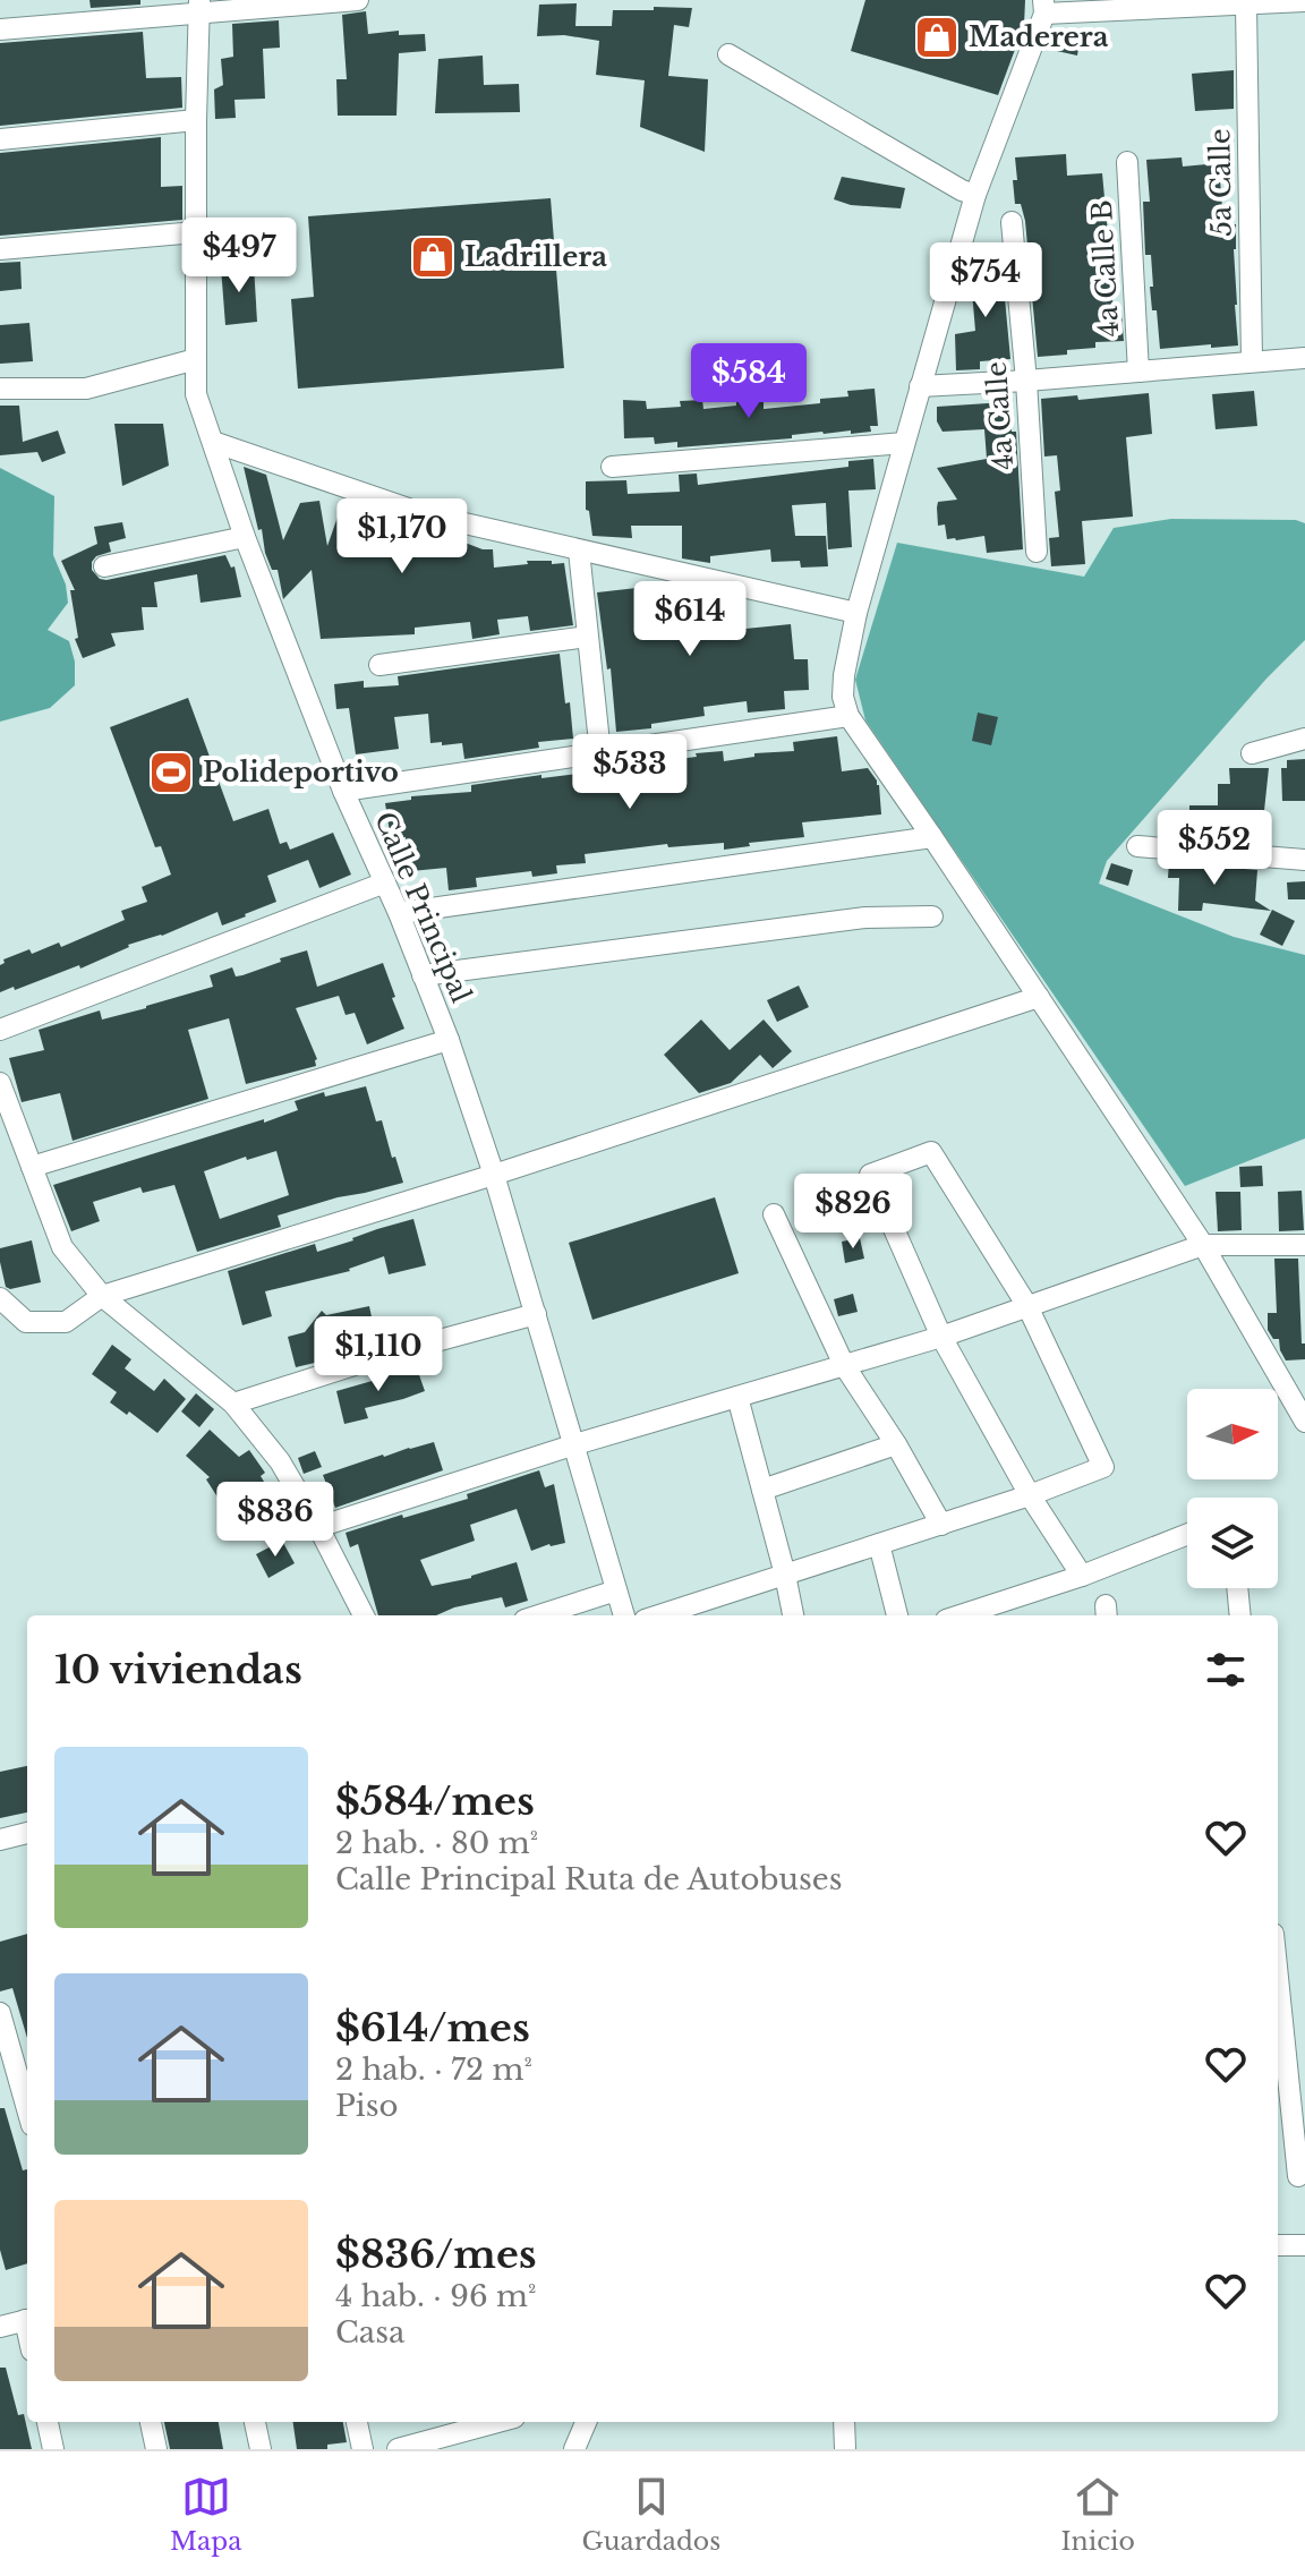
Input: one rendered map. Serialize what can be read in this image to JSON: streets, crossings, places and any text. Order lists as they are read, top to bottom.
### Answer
{
  "streets": {
    "street": [
      "5a Calle",
      "4a Calle B",
      "4a Calle",
      "Calle Principal"
    ]
  },
  "places": {
    "shop": ["Maderera", "Ladrillera"],
    "sports": ["Polideportivo"]
  },
  "north": "right",
  "page": {
    "price": [
      "$497",
      "$754",
      "$584",
      "$1,170",
      "$614",
      "$533",
      "$552",
      "$826",
      "$1,110",
      "$836"
    ],
    "heading": "10 viviendas",
    "list": [
      {
        "name": "$584/mes",
        "note": "2 hab. · 80 m² · Calle Principal Ruta de Autobuses"
      },
      {
        "name": "$614/mes",
        "note": "2 hab. · 72 m² · Piso"
      },
      {
        "name": "$836/mes",
        "note": "4 hab. · 96 m² · Casa"
      }
    ],
    "tabs": ["Mapa", "Guardados", "Inicio"]
  }
}
